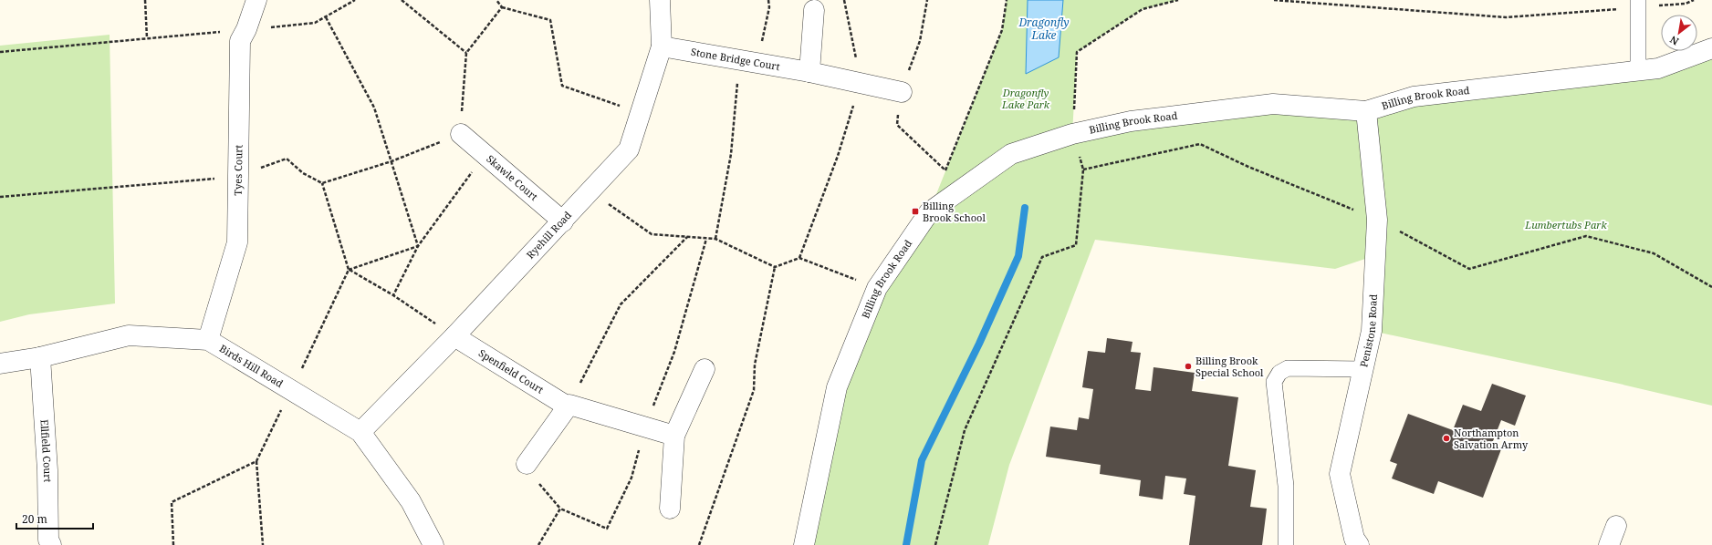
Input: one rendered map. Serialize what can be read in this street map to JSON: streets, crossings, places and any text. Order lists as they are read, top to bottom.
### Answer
{
  "streets": {
    "street": [
      "Stone Bridge Court",
      "Billing Brook Road",
      "Tyes Court",
      "Skawle Court",
      "Ryehill Road",
      "Penistone Road",
      "Birds Hill Road",
      "Spenfield Court",
      "Ellfield Court"
    ]
  },
  "crossings": [
    ["Stone Bridge Court", "Ryehill Road"],
    ["Billing Brook Road", "Penistone Road"],
    ["Tyes Court", "Birds Hill Road"],
    ["Skawle Court", "Ryehill Road"],
    ["Ryehill Road", "Birds Hill Road"],
    ["Ryehill Road", "Spenfield Court"],
    ["Birds Hill Road", "Ellfield Court"]
  ],
  "water": ["Dragonfly Lake"],
  "parks": ["Dragonfly Lake Park", "Lumbertubs Park"],
  "places": {
    "transit": ["Billing Brook School"],
    "other": ["Billing Brook Special School", "Northampton Salvation Army"]
  },
  "scale_bar": "20 m",
  "north": "bottom left"
}
